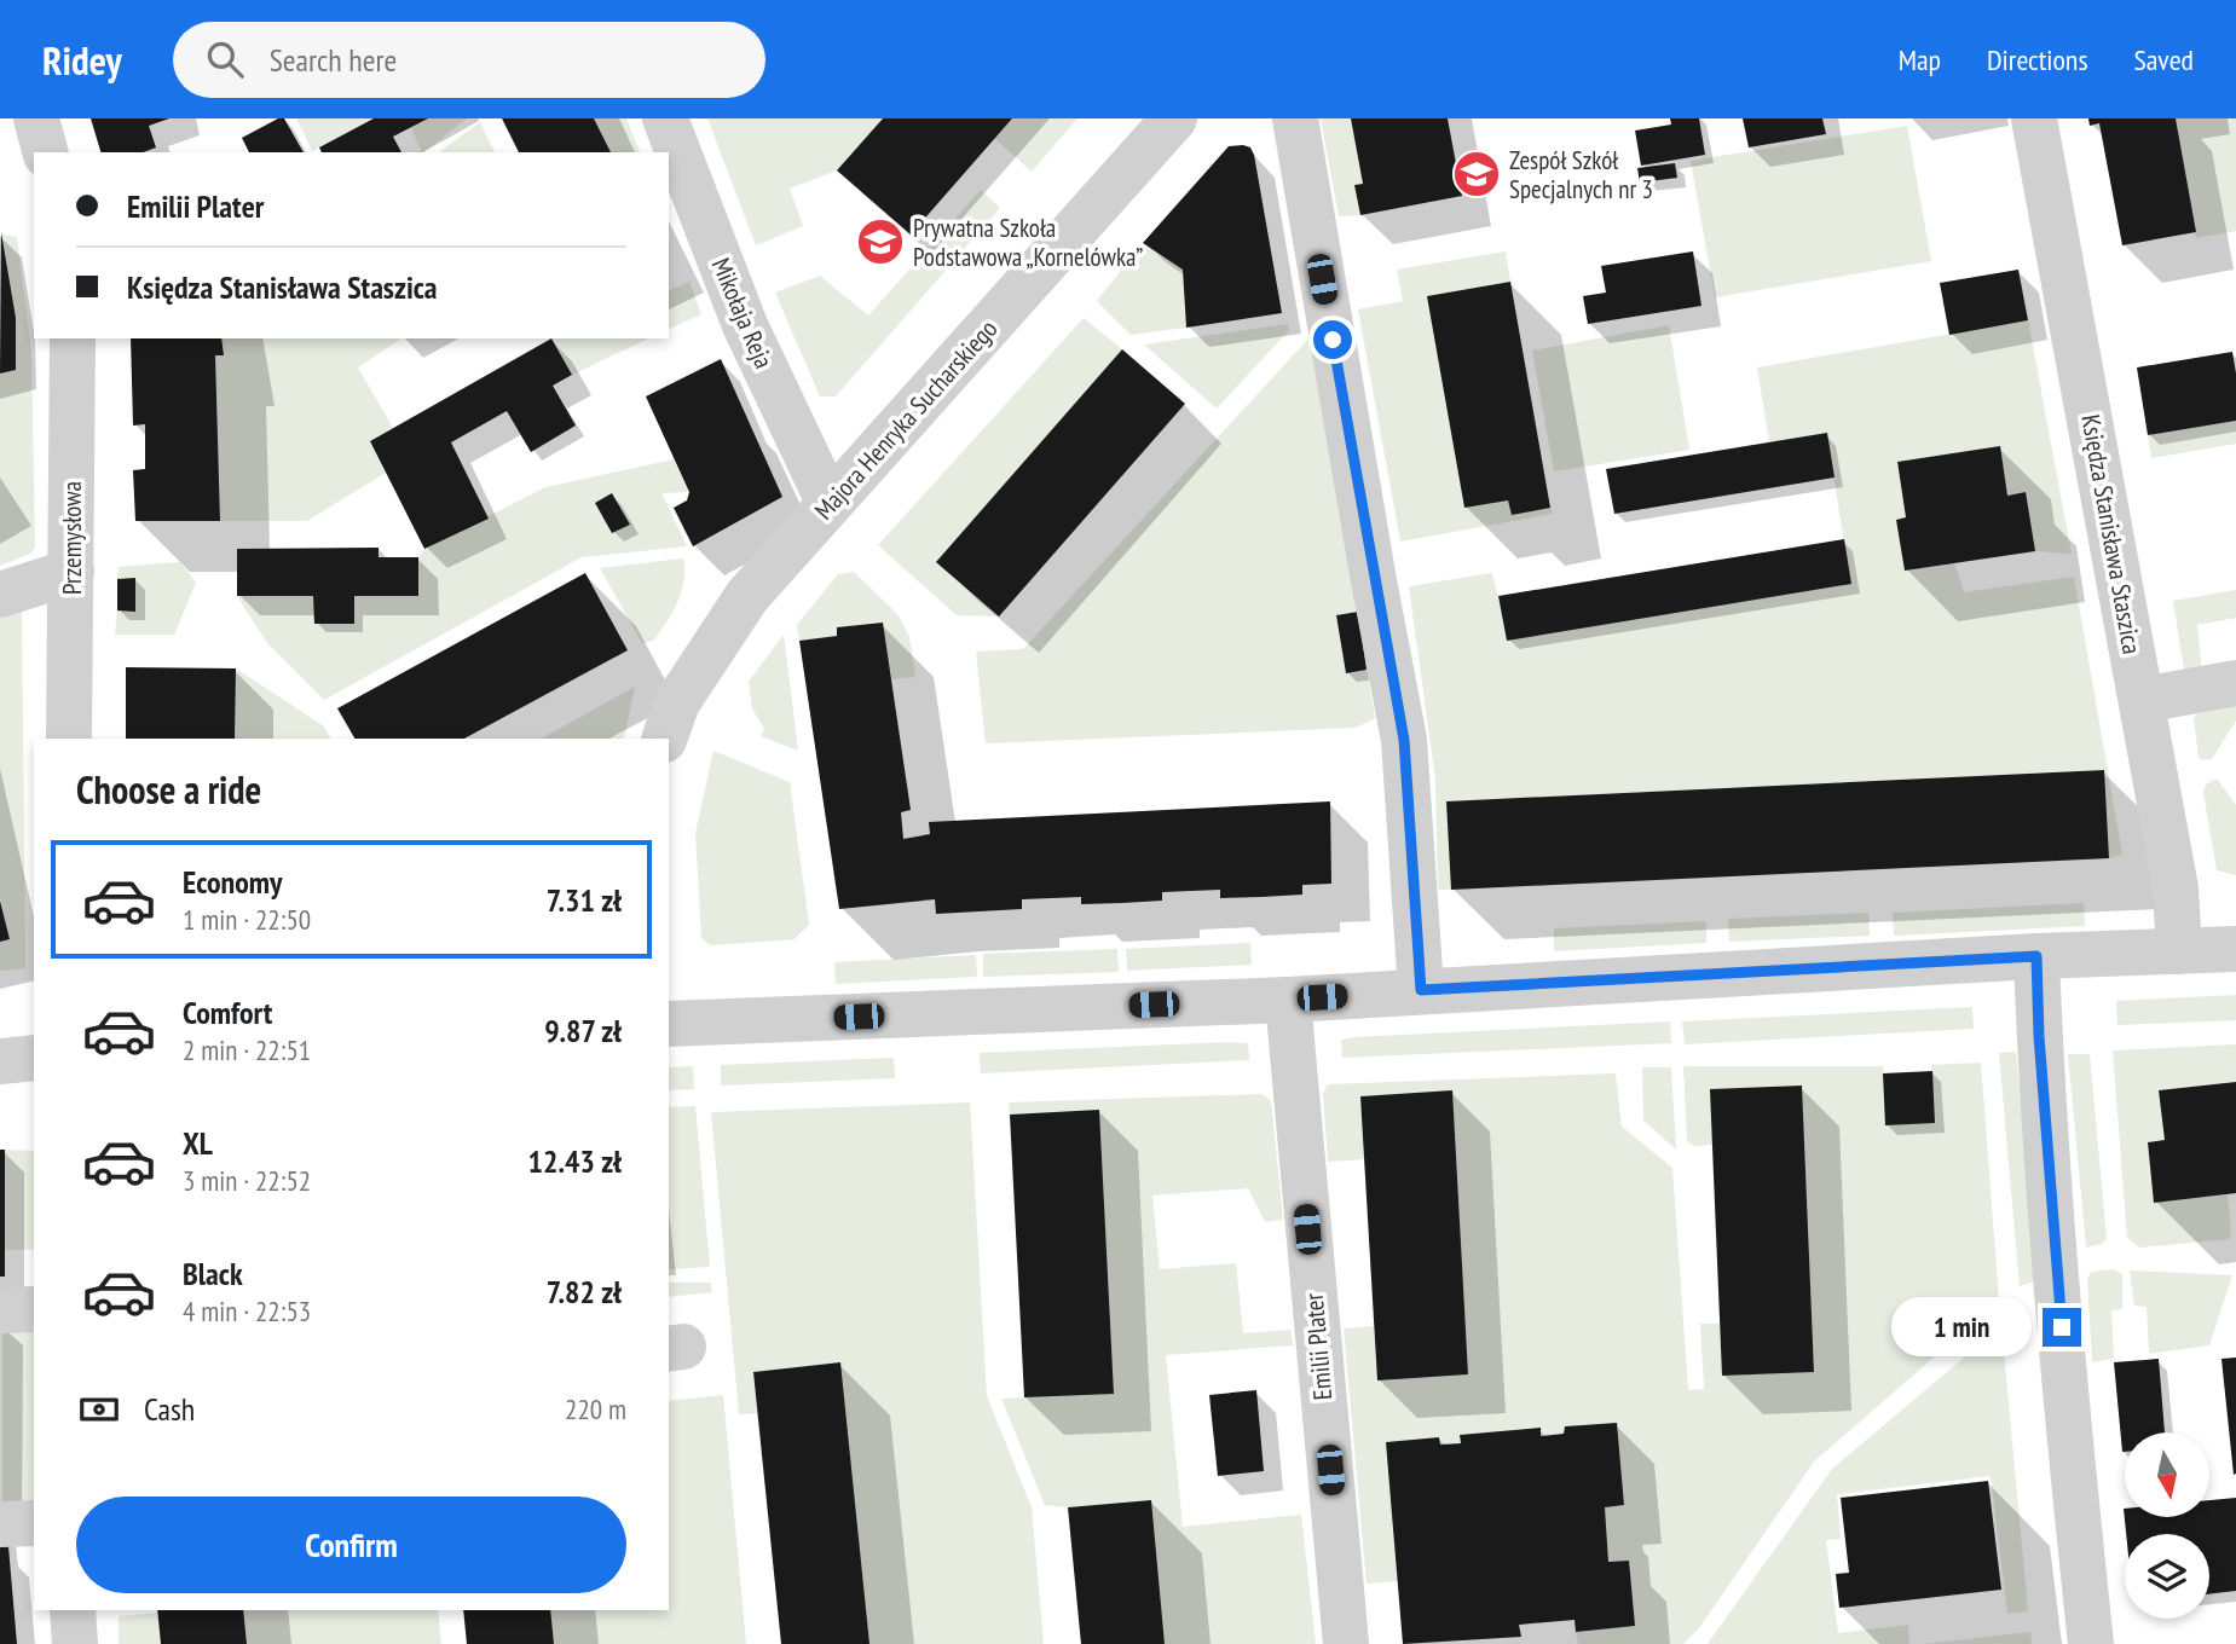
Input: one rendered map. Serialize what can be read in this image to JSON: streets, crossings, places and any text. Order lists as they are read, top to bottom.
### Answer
{
  "streets": {
    "street": [
      "Mikołaja Reja",
      "Majora Henryka Sucharskiego",
      "Księdza Stanisława Staszica",
      "Przemysłowa",
      "Emilii Plater"
    ]
  },
  "crossings": [
    ["Mikołaja Reja", "Majora Henryka Sucharskiego"]
  ],
  "places": {
    "school or university": ["Zespół Szkół Specjalnych nr 3", "Prywatna Szkoła Podstawowa „Kornelówka”"]
  },
  "north": "bottom",
  "page": {
    "header": "Ridey",
    "search": "Search here",
    "nav": ["Map", "Directions", "Saved"],
    "banner": ["Emilii Plater", "Księdza Stanisława Staszica"],
    "heading": "Choose a ride",
    "list": [
      {
        "name": "Economy",
        "note": "1 min · 22:50",
        "value": "7.31 zł"
      },
      {
        "name": "Comfort",
        "note": "2 min · 22:51",
        "value": "9.87 zł"
      },
      {
        "name": "XL",
        "note": "3 min · 22:52",
        "value": "12.43 zł"
      },
      {
        "name": "Black",
        "note": "4 min · 22:53",
        "value": "7.82 zł"
      }
    ],
    "bubble": "1 min",
    "pay": ["Cash", "220 m"],
    "buttons": "Confirm"
  }
}
